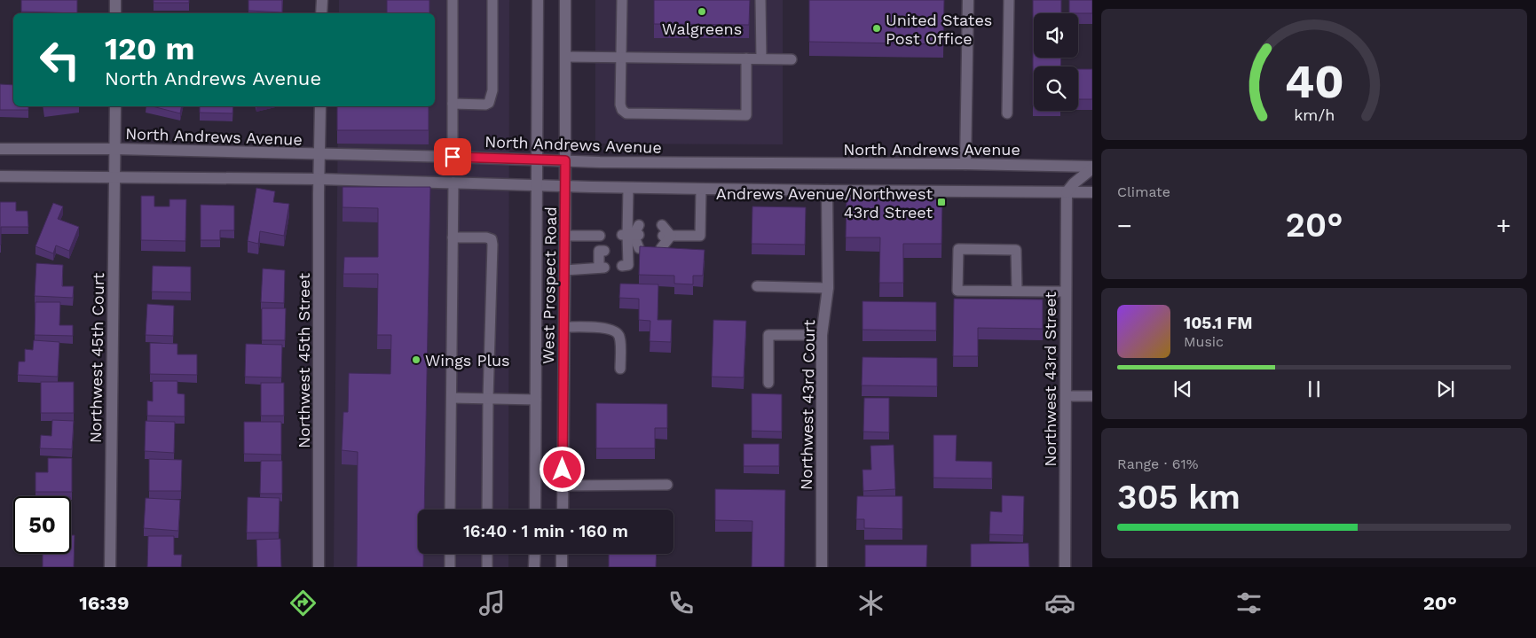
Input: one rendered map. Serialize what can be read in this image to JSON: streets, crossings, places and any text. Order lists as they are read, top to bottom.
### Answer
{
  "streets": {
    "main road": [
      "North Andrews Avenue",
      "West Prospect Road",
      "Northwest 45th Court",
      "Northwest 45th Street",
      "Northwest 43rd Street",
      "Northwest 43rd Court"
    ]
  },
  "crossings": [
    ["North Andrews Avenue", "West Prospect Road"],
    ["North Andrews Avenue", "Northwest 45th Court"],
    ["North Andrews Avenue", "Northwest 45th Street"]
  ],
  "places": {
    "other": ["Walgreens", "United States Post Office", "Wings Plus"],
    "transit": ["Andrews Avenue/Northwest 43rd Street"]
  },
  "page": {
    "turn": ["120 m", "North Andrews Avenue"],
    "tile": [
      "Climate",
      ["Range · 61%", "305 km"]
    ],
    "heat": ["−", "20°", "+"],
    "song": ["105.1 FM", "Music"],
    "limit": "50",
    "trip": "16:40 · 1 min · 160 m",
    "tabs": ["16:39", "20°"],
    "gauge": ["40", "km/h"]
  }
}
